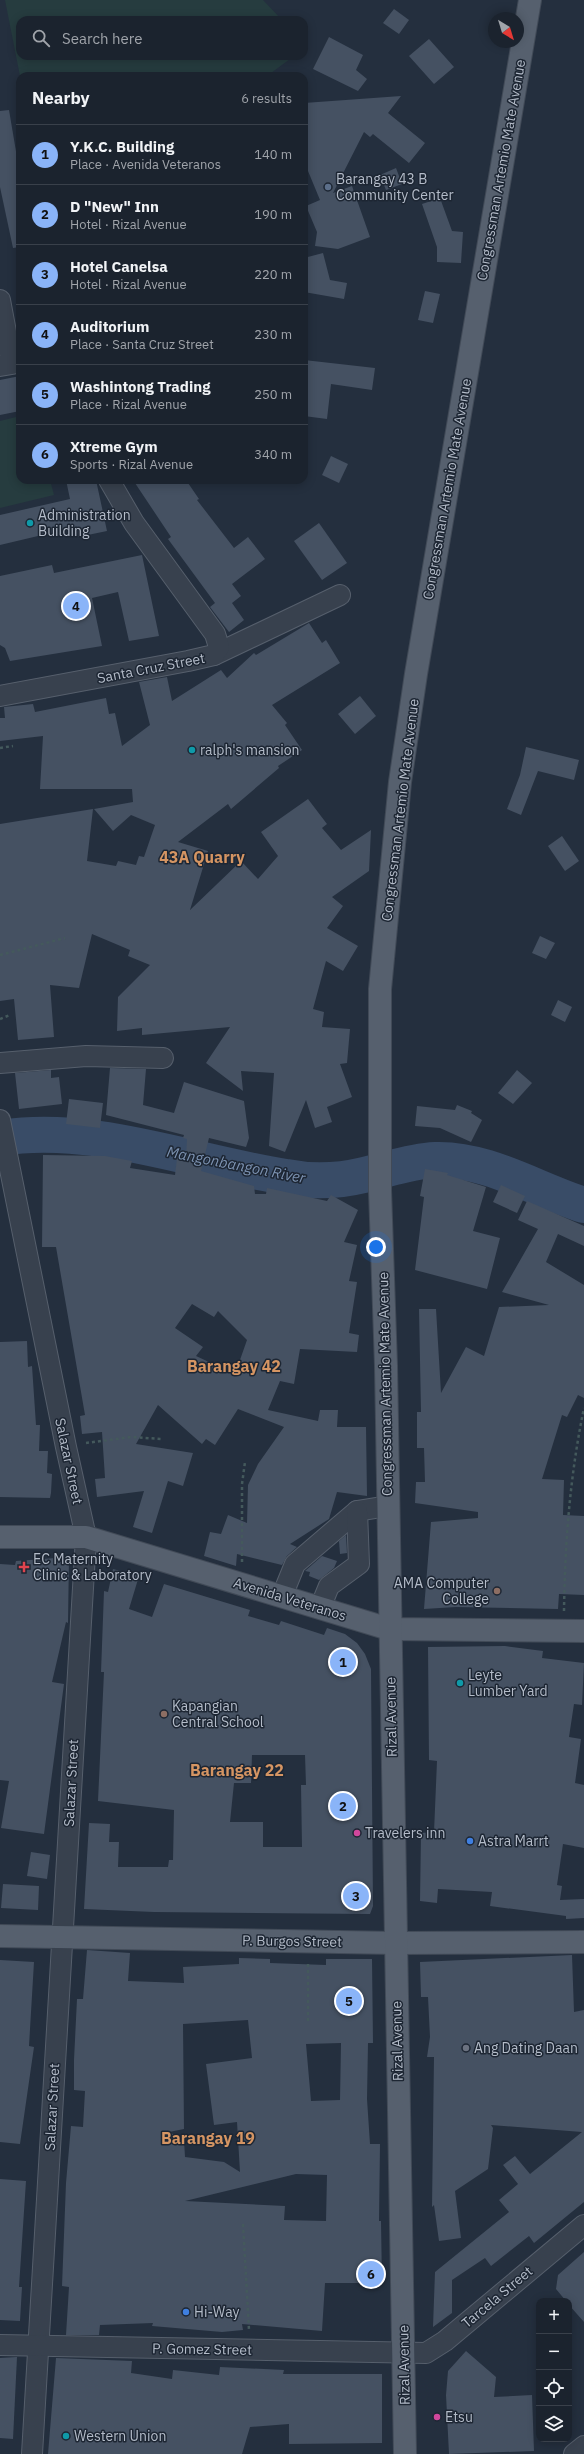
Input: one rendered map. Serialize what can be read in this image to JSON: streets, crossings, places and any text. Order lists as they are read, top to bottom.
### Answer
{
  "streets": {
    "main road": [
      "Congressman Artemio Mate Avenue",
      "Avenida Veteranos",
      "Rizal Avenue",
      "P. Burgos Street"
    ],
    "street": [
      "Santa Cruz Street",
      "Salazar Street",
      "Tarcela Street",
      "P. Gomez Street"
    ]
  },
  "crossings": [
    ["Congressman Artemio Mate Avenue", "Avenida Veteranos"],
    ["Congressman Artemio Mate Avenue", "Rizal Avenue"],
    ["Salazar Street", "Avenida Veteranos"],
    ["Salazar Street", "P. Burgos Street"],
    ["Salazar Street", "P. Gomez Street"],
    ["Avenida Veteranos", "Rizal Avenue"],
    ["Rizal Avenue", "P. Burgos Street"],
    ["Rizal Avenue", "Tarcela Street"],
    ["Rizal Avenue", "P. Gomez Street"],
    ["Tarcela Street", "P. Gomez Street"]
  ],
  "districts": [
    "43A Quarry",
    "Barangay 42",
    "Barangay 22",
    "Barangay 19"
  ],
  "water": ["Mangonbangon River"],
  "places": {
    "other": [
      "Barangay 43 B Community Center",
      "Administration Building",
      "ralph's mansion",
      "AMA Computer College",
      "Leyte Lumber Yard",
      "Kapangian Central School",
      "Travelers inn",
      "Astra Marrt",
      "Ang Dating Daan",
      "Hi-Way",
      "Etsu",
      "Western Union"
    ],
    "health": ["EC Maternity Clinic & Laboratory"]
  },
  "north": "bottom right",
  "page": {
    "search": "Search here",
    "heading": ["Nearby", "6 results"],
    "list": [
      {
        "mark": "1",
        "name": "Y.K.C. Building",
        "note": "Place · Avenida Veteranos",
        "value": "140 m"
      },
      {
        "mark": "2",
        "name": "D \"New\" Inn",
        "note": "Hotel · Rizal Avenue",
        "value": "190 m"
      },
      {
        "mark": "3",
        "name": "Hotel Canelsa",
        "note": "Hotel · Rizal Avenue",
        "value": "220 m"
      },
      {
        "mark": "4",
        "name": "Auditorium",
        "note": "Place · Santa Cruz Street",
        "value": "230 m"
      },
      {
        "mark": "5",
        "name": "Washintong Trading",
        "note": "Place · Rizal Avenue",
        "value": "250 m"
      },
      {
        "mark": "6",
        "name": "Xtreme Gym",
        "note": "Sports · Rizal Avenue",
        "value": "340 m"
      }
    ],
    "pins": [
      "4",
      "1",
      "2",
      "3",
      "5",
      "6"
    ],
    "map_buttons": ["+", "−"]
  }
}
